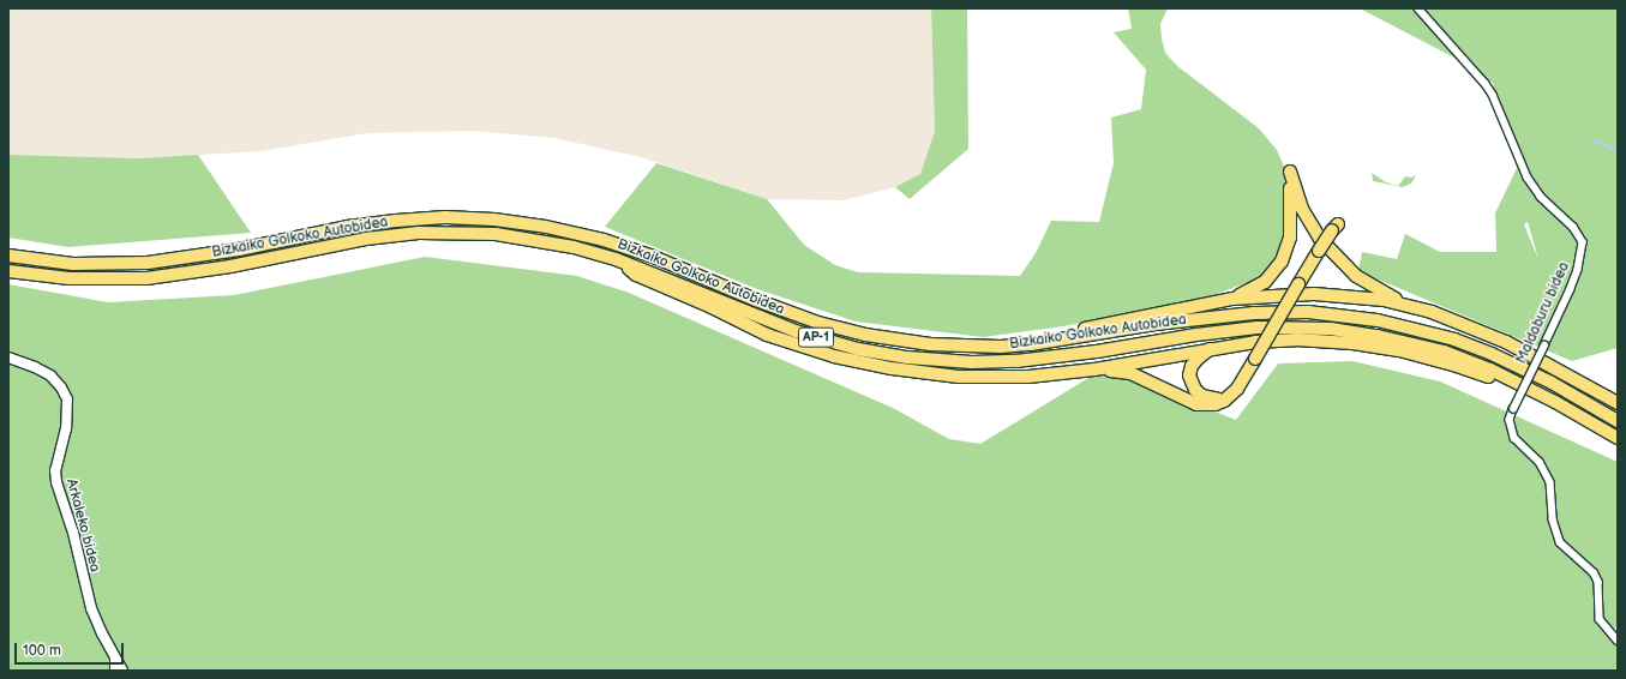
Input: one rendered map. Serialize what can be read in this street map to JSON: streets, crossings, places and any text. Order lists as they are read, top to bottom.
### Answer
{
  "streets": {
    "highway": ["Bizkaiko Golkoko Autobidea", "AP-1"],
    "street": ["Maldaburu bidea", "Arkaleko bidea"]
  },
  "scale_bar": "100 m"
}
